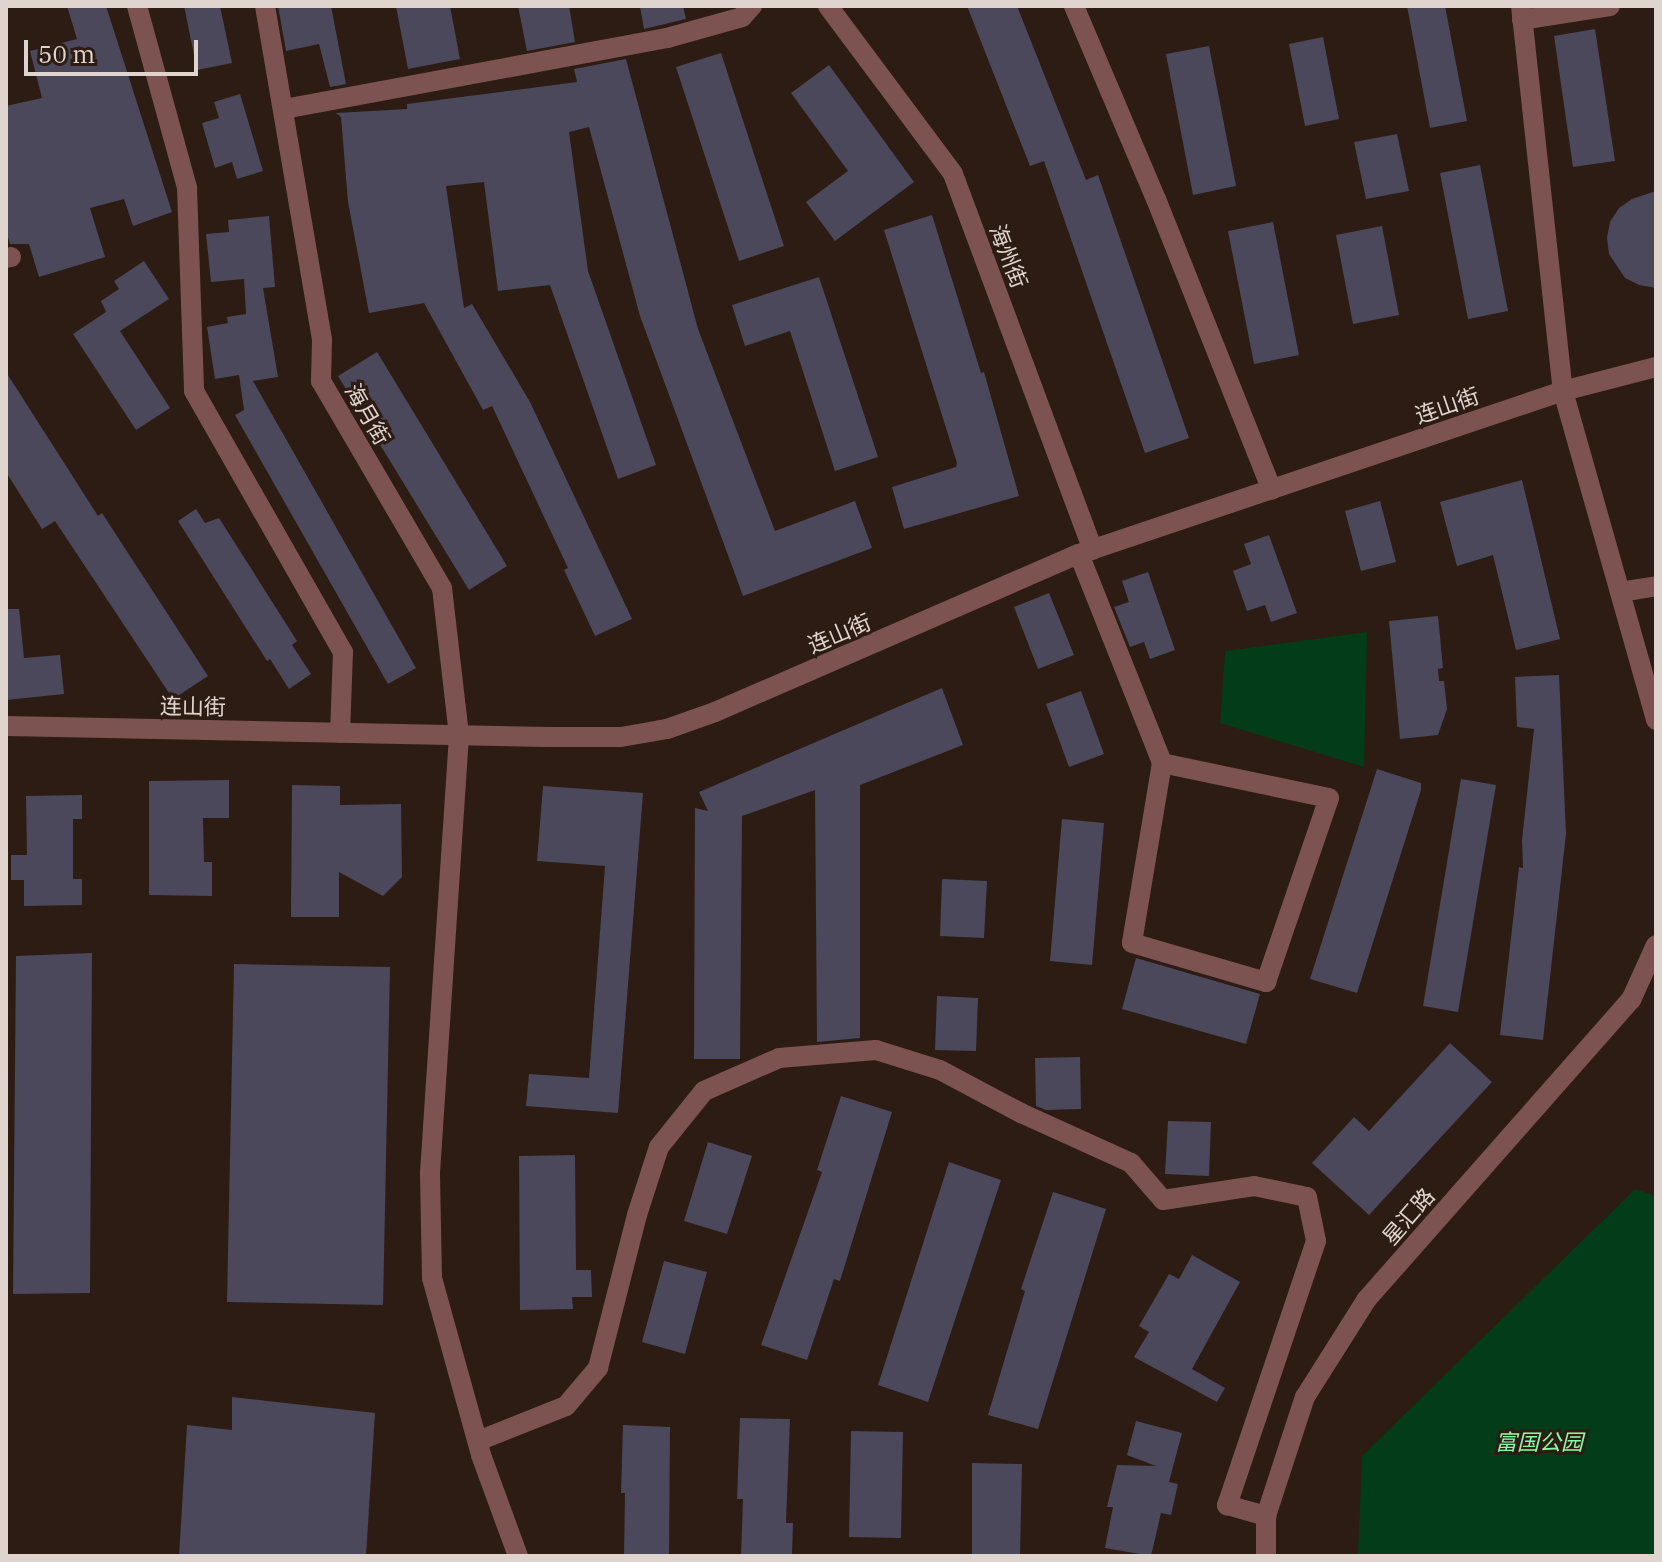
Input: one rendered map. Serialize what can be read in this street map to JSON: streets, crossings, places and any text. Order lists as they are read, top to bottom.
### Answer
{
  "streets": {
    "street": [
      "海州街",
      "连山街",
      "海月街",
      "星汇路"
    ]
  },
  "crossings": [
    ["海州街", "连山街"],
    ["连山街", "海月街"]
  ],
  "parks": ["富国公园"],
  "scale_bar": "50 m"
}
